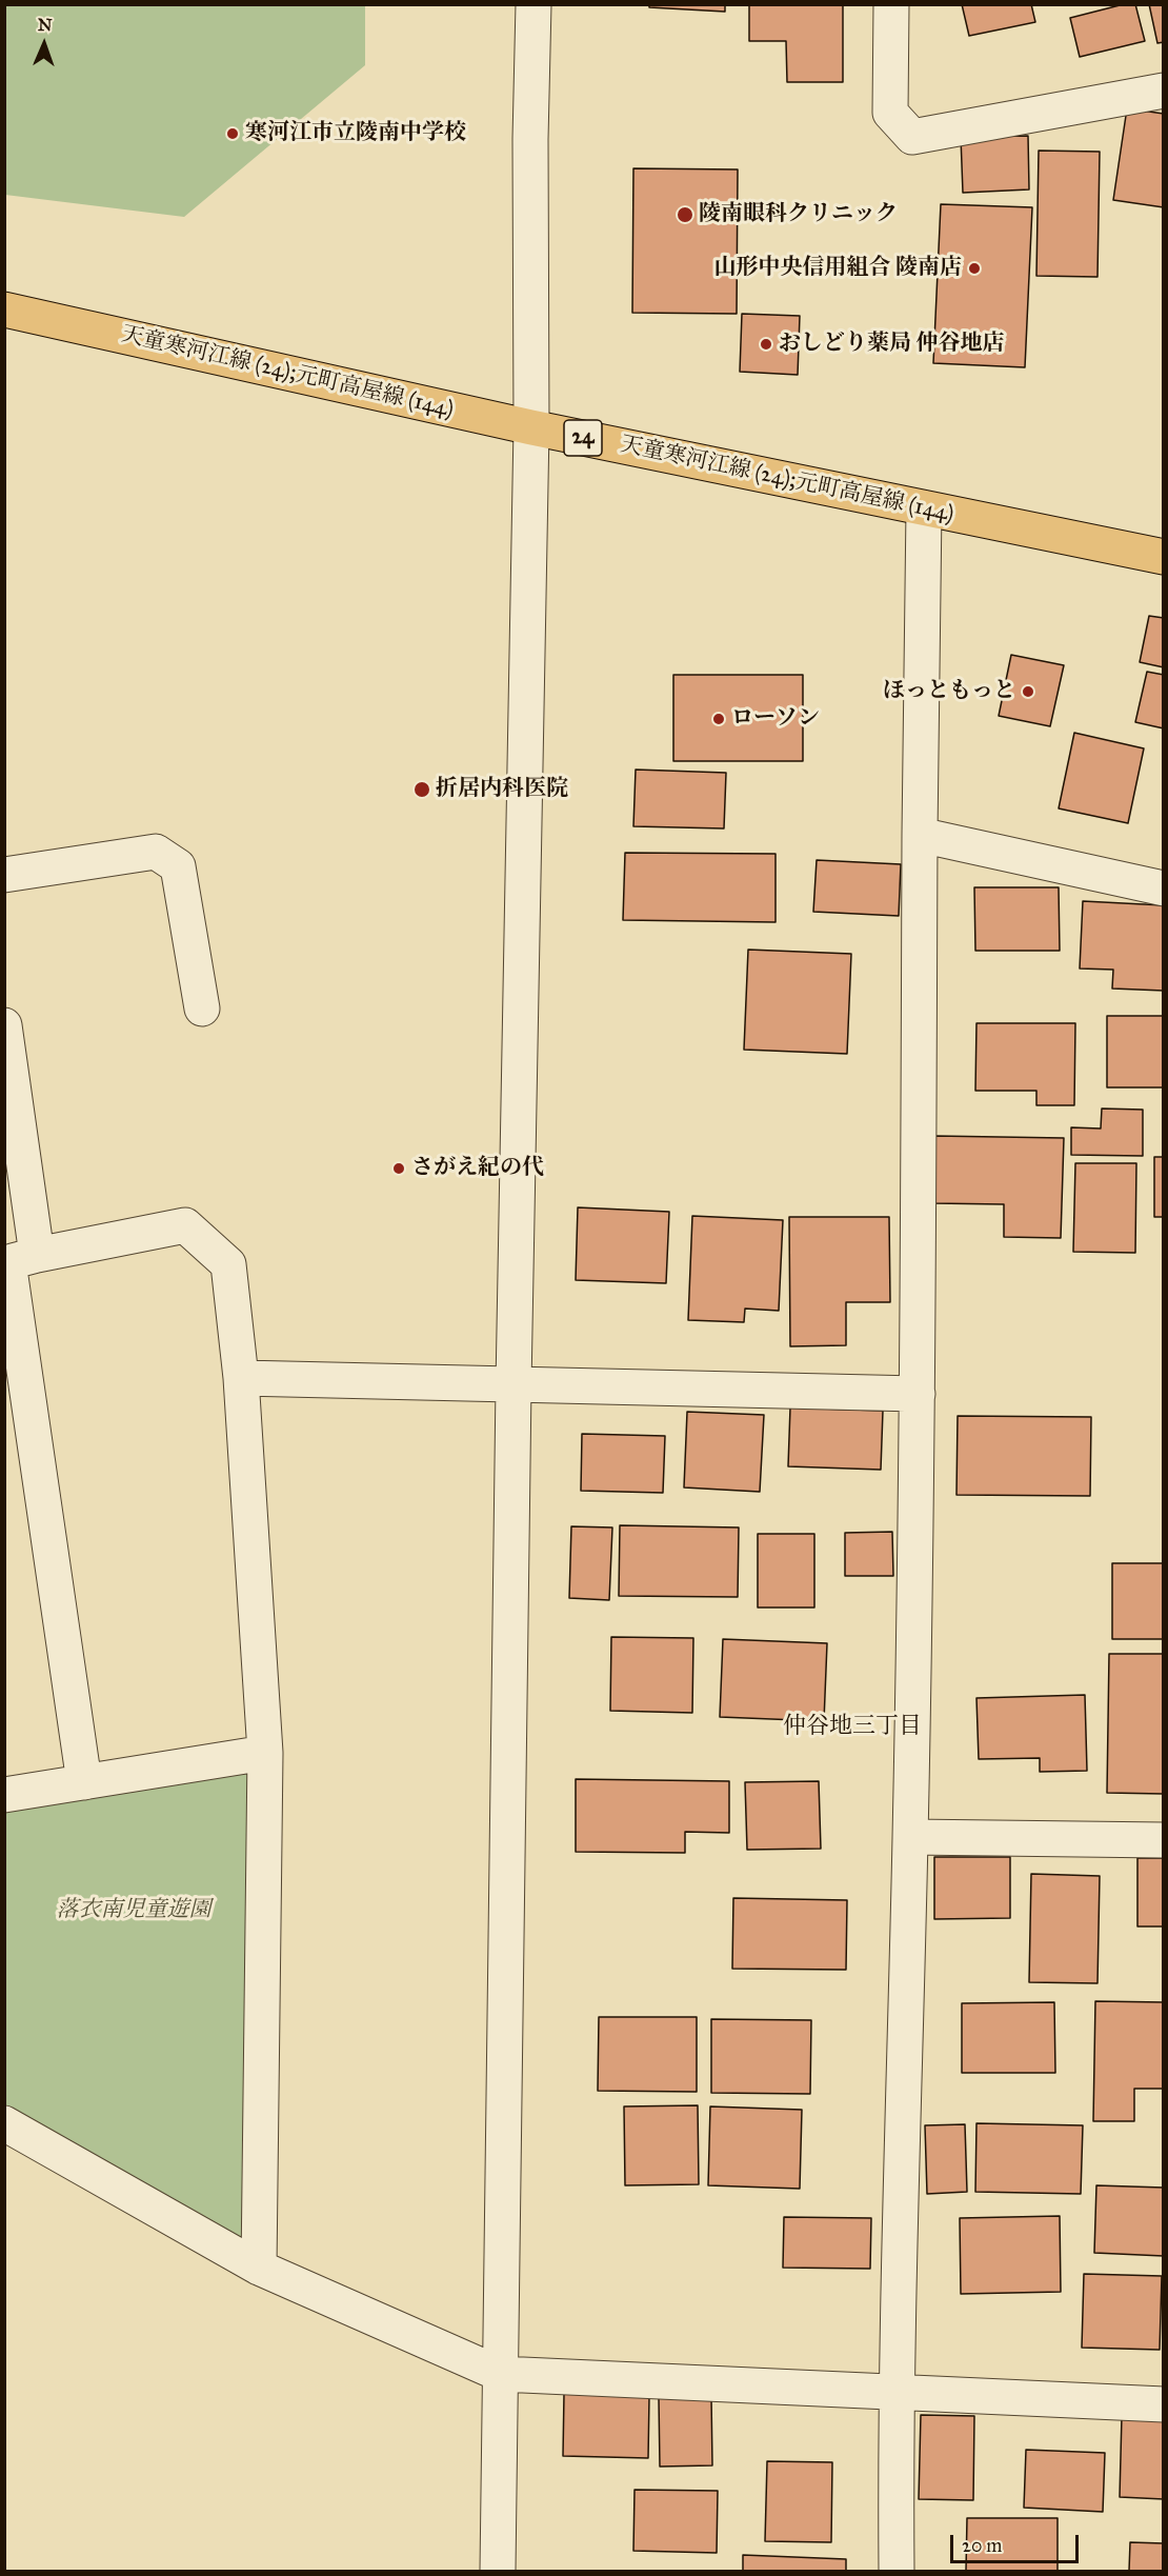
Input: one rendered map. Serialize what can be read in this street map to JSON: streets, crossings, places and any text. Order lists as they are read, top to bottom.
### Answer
{
  "streets": {
    "main road": ["天童寒河江線 (24);元町高屋線 (144)", "24"]
  },
  "districts": ["仲谷地三丁目"],
  "parks": ["落衣南児童遊園"],
  "places": [
    "寒河江市立陵南中学校",
    "陵南眼科クリニック",
    "山形中央信用組合 陵南店",
    "おしどり薬局 仲谷地店",
    "ほっともっと",
    "ローソン",
    "折居内科医院",
    "さがえ紀の代"
  ],
  "scale_bar": "20 m",
  "north": "top"
}
